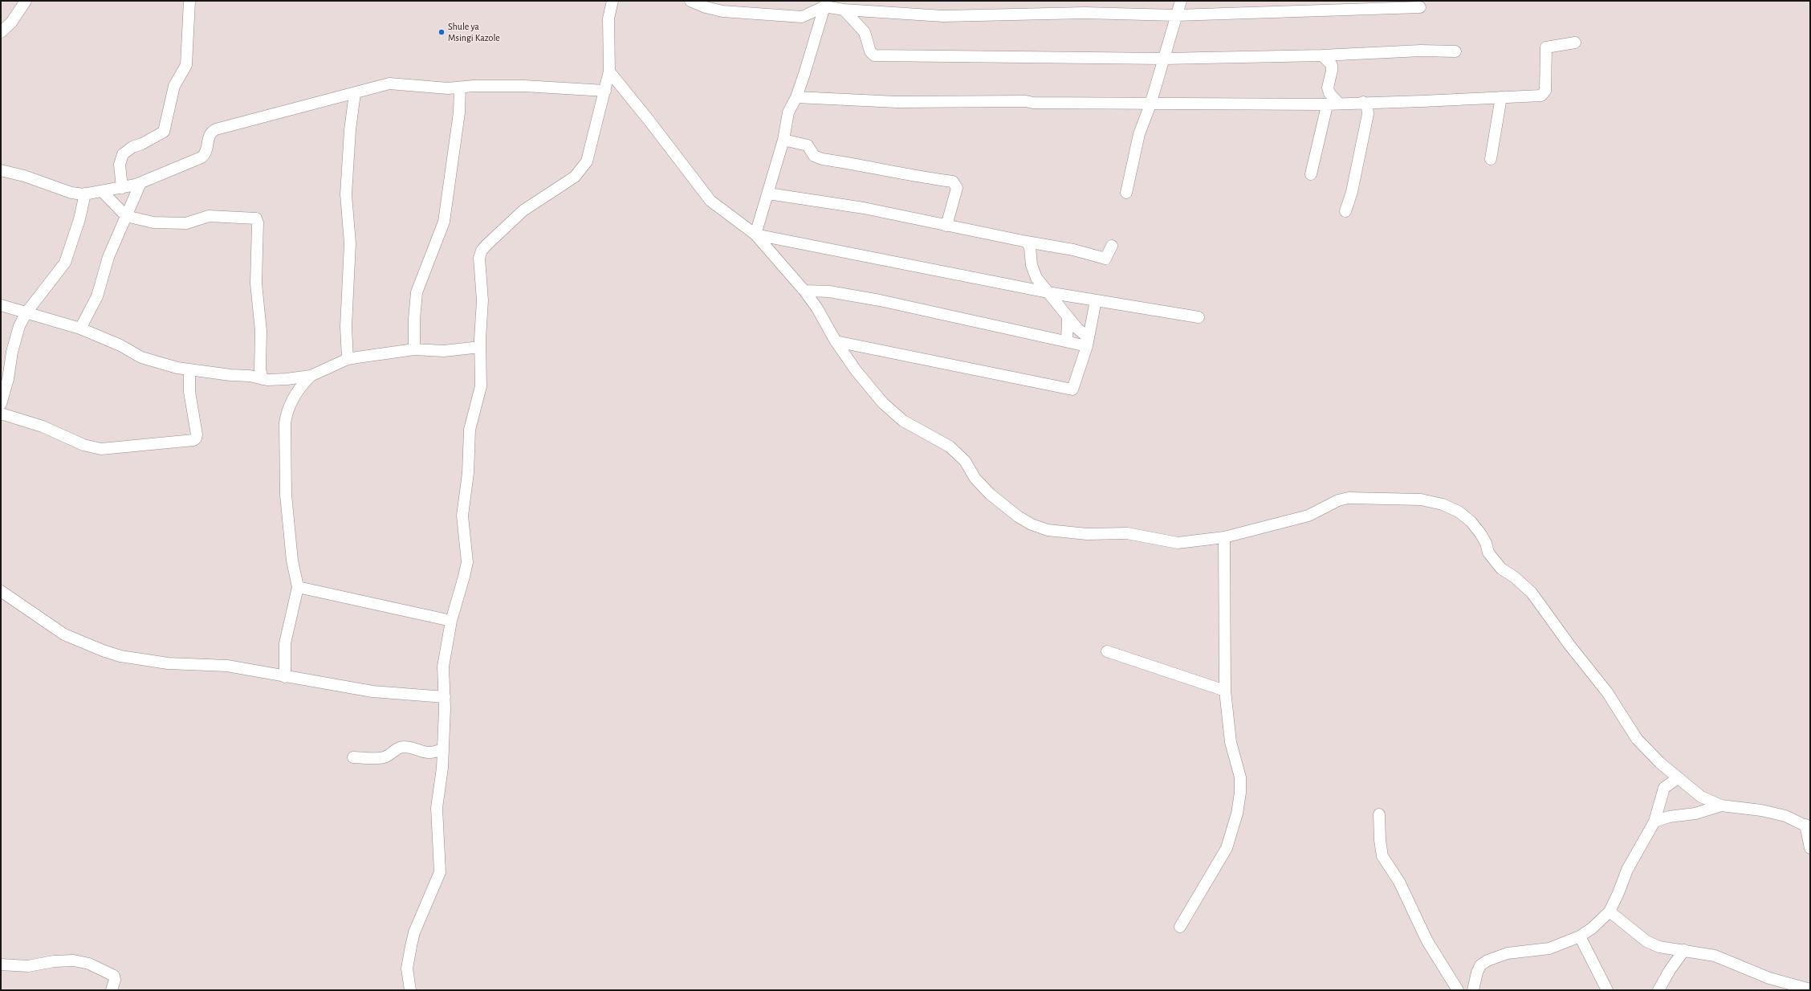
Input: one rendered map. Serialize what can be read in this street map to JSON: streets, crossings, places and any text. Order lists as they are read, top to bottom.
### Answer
{
  "places": ["Shule ya Msingi Kazole"]
}
